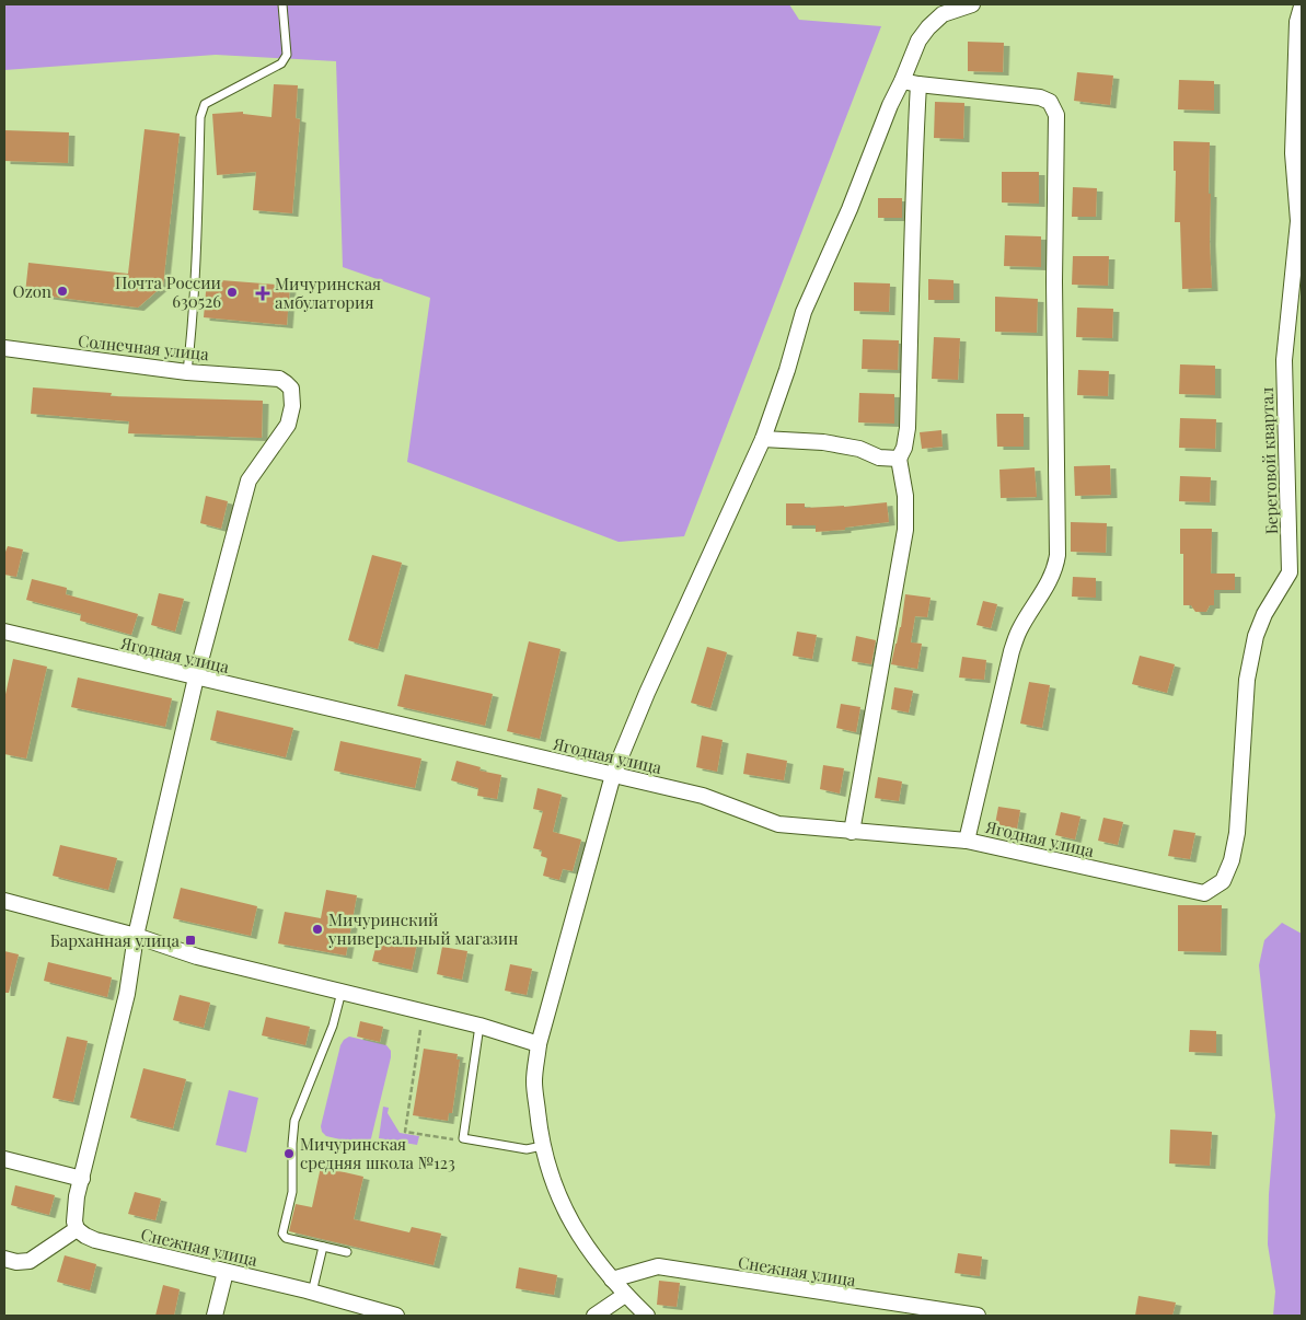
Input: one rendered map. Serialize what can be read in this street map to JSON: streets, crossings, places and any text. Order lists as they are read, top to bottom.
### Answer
{
  "streets": {
    "street": [
      "Солнечная улица",
      "Береговой квартал",
      "Ягодная улица",
      "Снежная улица"
    ]
  },
  "crossings": [
    ["Солнечная улица", "Ягодная улица"],
    ["Береговой квартал", "Ягодная улица"]
  ],
  "places": {
    "other": [
      "Ozon",
      "Почта России 630526",
      "Мичуринский универсальный магазин",
      "Мичуринская средняя школа №123"
    ],
    "health": ["Мичуринская амбулатория"],
    "transit": ["Барханная улица"]
  }
}
